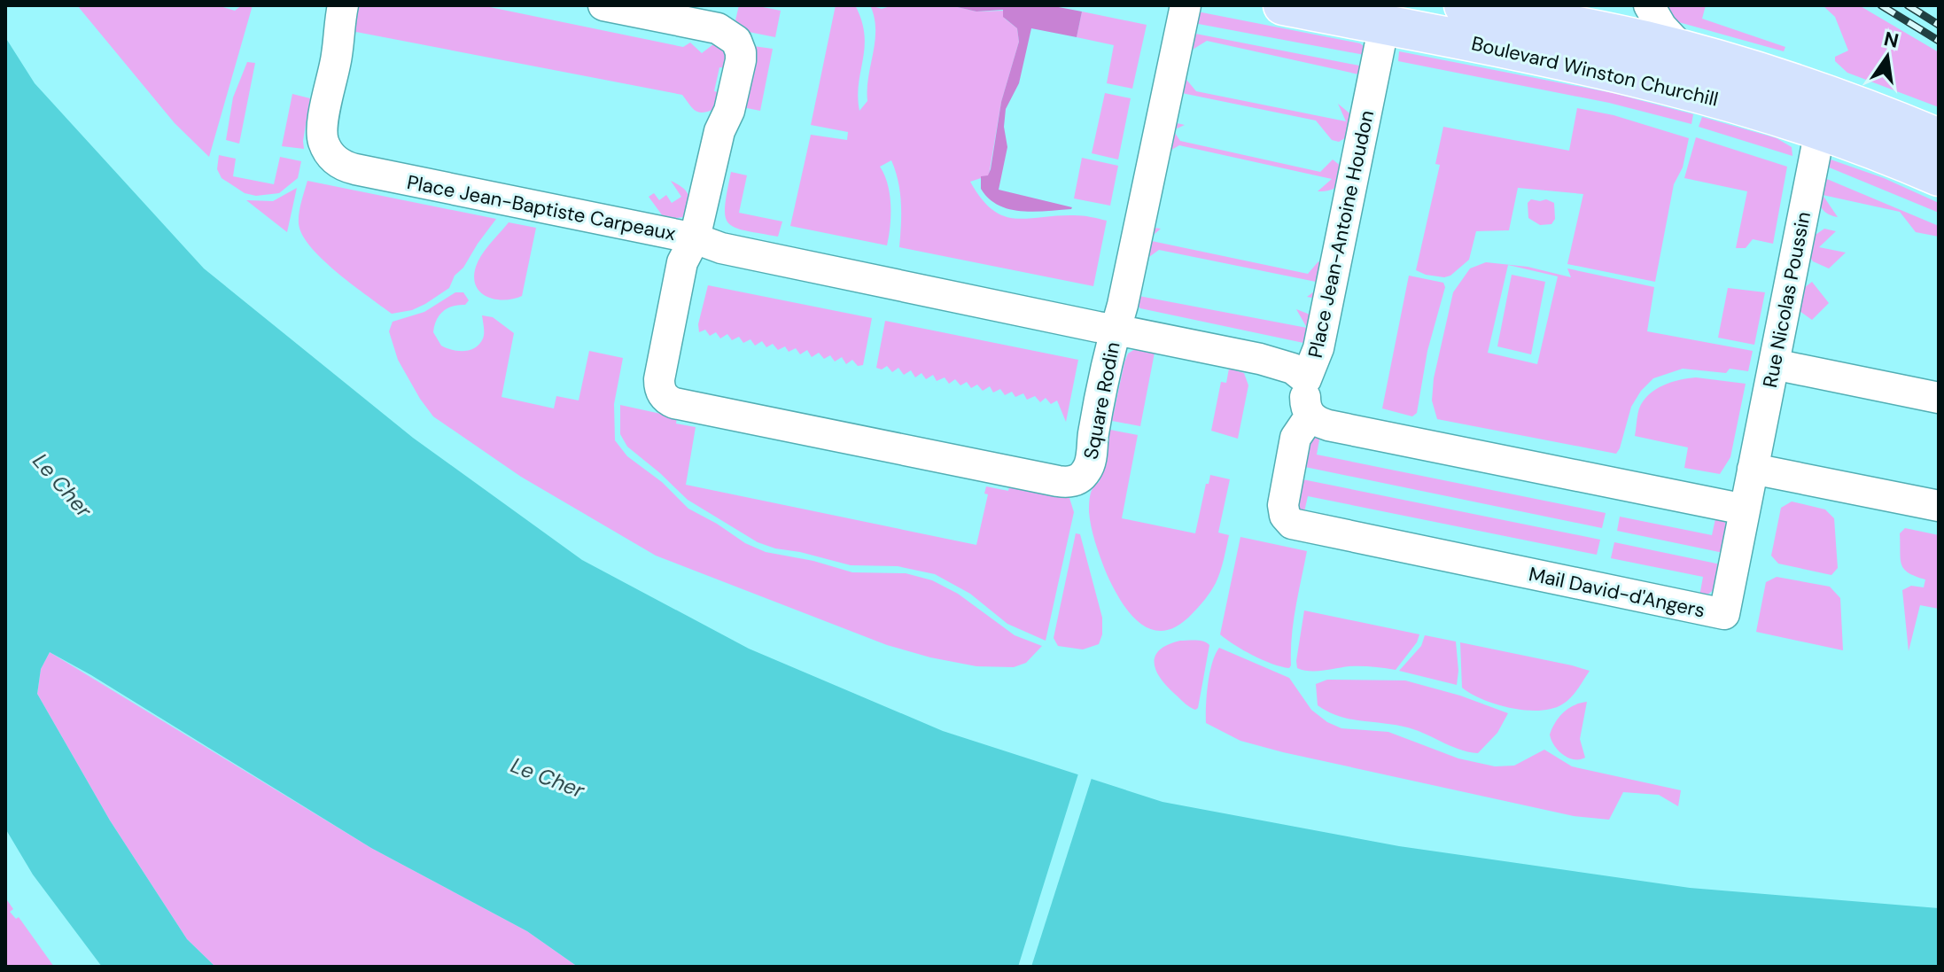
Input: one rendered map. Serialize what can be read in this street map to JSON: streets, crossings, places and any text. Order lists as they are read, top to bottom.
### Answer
{
  "streets": {
    "main road": ["Boulevard Winston Churchill"],
    "street": [
      "Place Jean-Baptiste Carpeaux",
      "Place Jean-Antoine Houdon",
      "Rue Nicolas Poussin",
      "Square Rodin",
      "Mail David-d'Angers"
    ]
  },
  "crossings": [
    ["Boulevard Winston Churchill", "Place Jean-Antoine Houdon"],
    ["Boulevard Winston Churchill", "Rue Nicolas Poussin"],
    ["Place Jean-Baptiste Carpeaux", "Square Rodin"],
    ["Place Jean-Antoine Houdon", "Square Rodin"],
    ["Rue Nicolas Poussin", "Mail David-d'Angers"]
  ],
  "water": ["Le Cher"],
  "north": "top"
}
